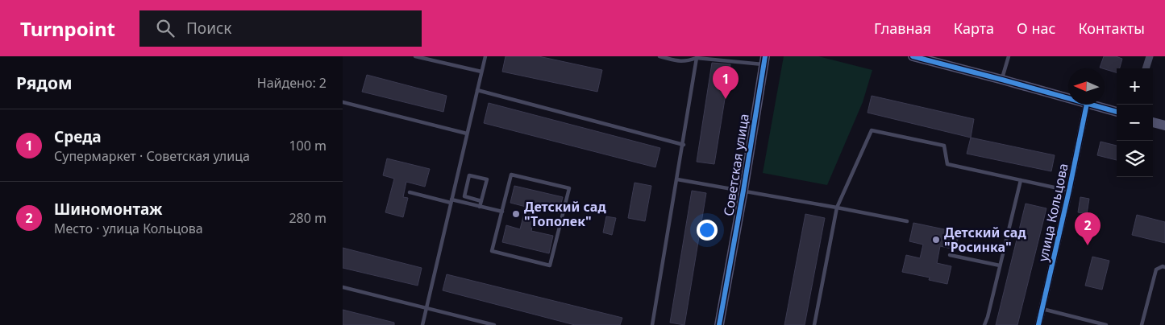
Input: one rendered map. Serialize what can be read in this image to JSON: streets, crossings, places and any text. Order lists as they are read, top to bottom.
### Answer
{
  "streets": {
    "street": ["Советская улица", "улица Кольцова"]
  },
  "places": ["Детский сад \"Тополек\"", "Детский сад \"Росинка\""],
  "north": "left",
  "page": {
    "header": "Turnpoint",
    "search": "Поиск",
    "nav": [
      "Главная",
      "Карта",
      "О нас",
      "Контакты"
    ],
    "heading": ["Рядом", "Найдено: 2"],
    "pins": ["1", "2"],
    "map_buttons": ["+", "−"],
    "list": [
      {
        "mark": "1",
        "name": "Среда",
        "note": "Супермаркет · Советская улица",
        "value": "100 m"
      },
      {
        "mark": "2",
        "name": "Шиномонтаж",
        "note": "Место · улица Кольцова",
        "value": "280 m"
      }
    ]
  }
}
